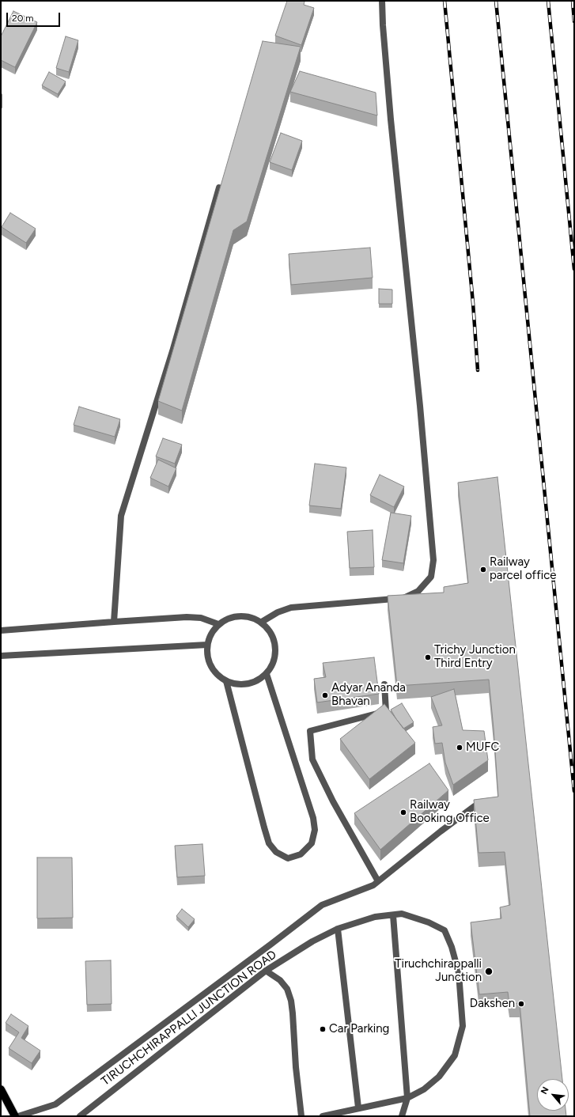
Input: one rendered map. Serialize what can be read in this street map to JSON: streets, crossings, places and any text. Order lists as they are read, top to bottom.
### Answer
{
  "streets": {
    "street": ["TIRUCHCHIRAPPALLI JUNCTION ROAD"]
  },
  "places": [
    "Railway parcel office",
    "Trichy Junction Third Entry",
    "Adyar Ananda Bhavan",
    "MUFC",
    "Railway Booking Office",
    "Tiruchchirappalli Junction",
    "Dakshen",
    "Car Parking"
  ],
  "scale_bar": "20 m",
  "north": "top left"
}
